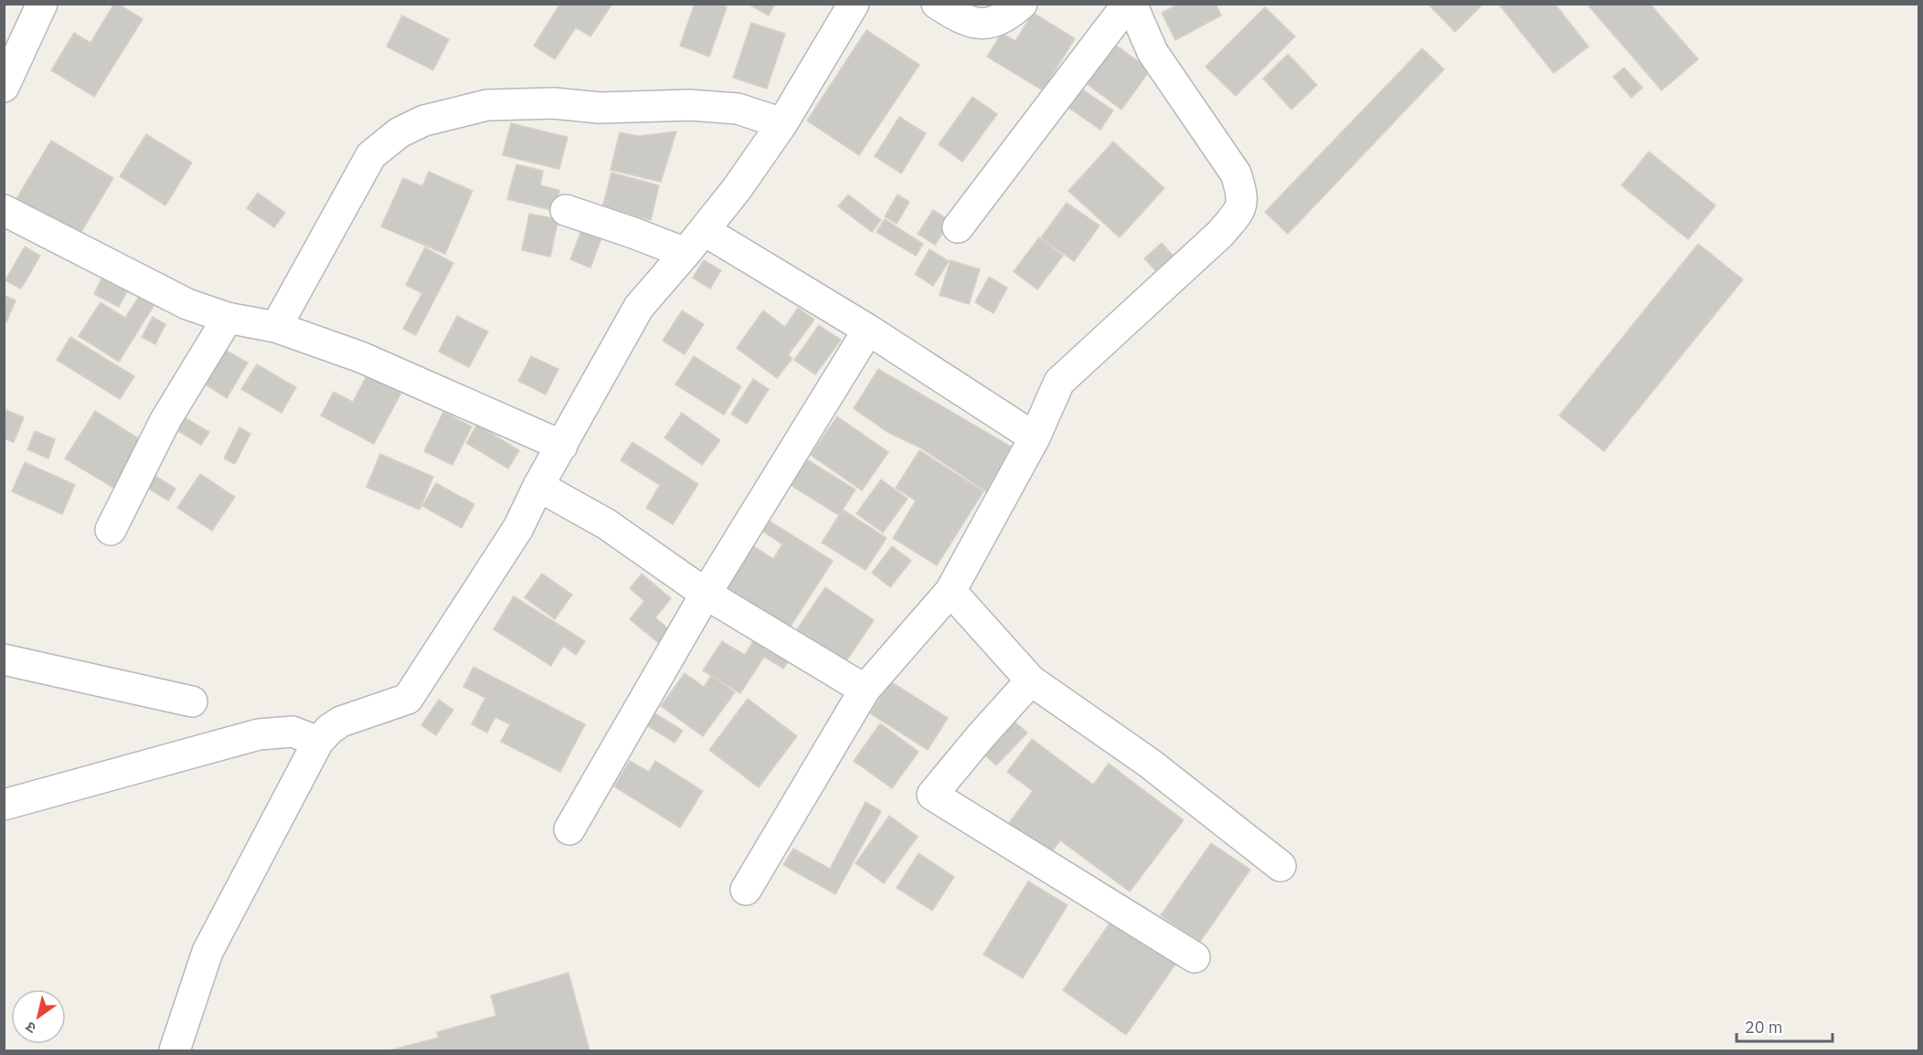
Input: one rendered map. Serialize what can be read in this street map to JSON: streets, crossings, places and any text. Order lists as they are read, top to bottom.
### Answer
{
  "scale_bar": "20 m",
  "north": "bottom left"
}
